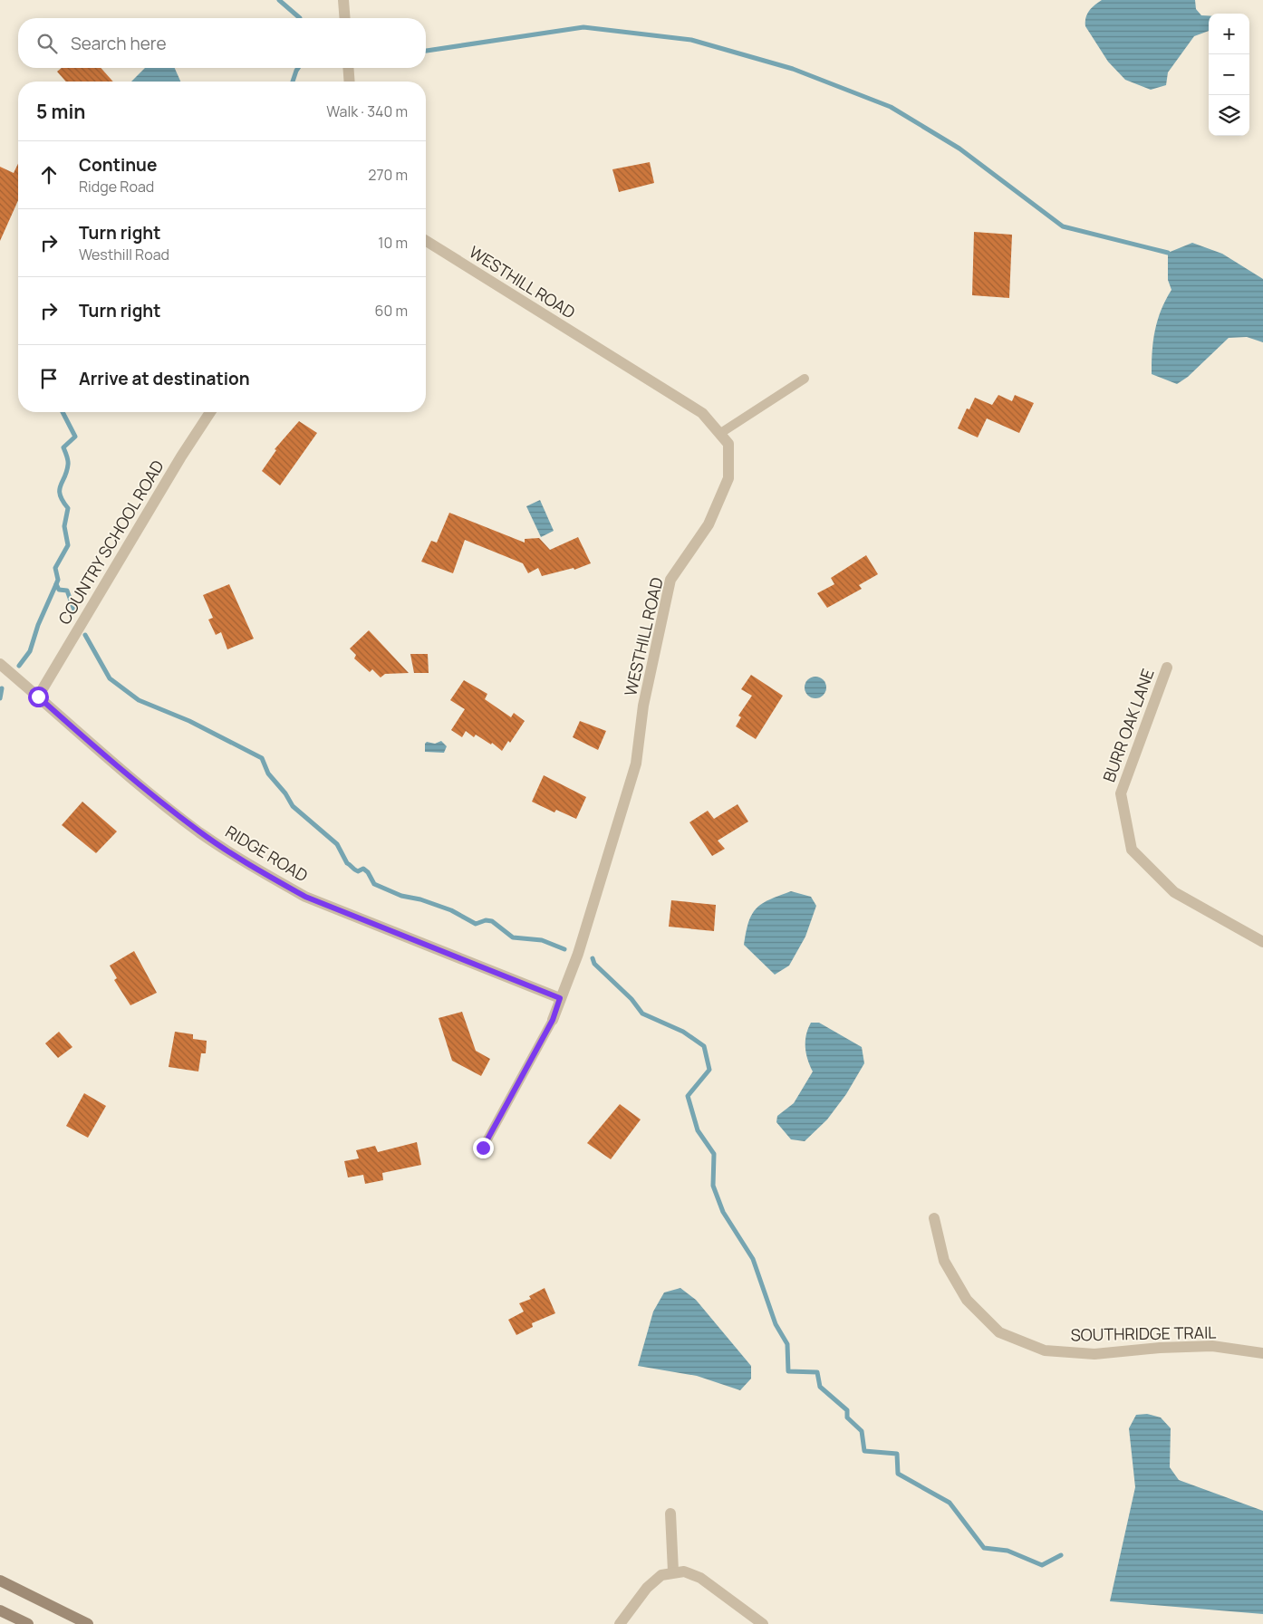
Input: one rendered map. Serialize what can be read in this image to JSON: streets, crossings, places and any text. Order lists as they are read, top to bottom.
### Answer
{
  "streets": {
    "street": [
      "WESTHILL ROAD",
      "COUNTRY SCHOOL ROAD",
      "BURR OAK LANE",
      "RIDGE ROAD",
      "SOUTHRIDGE TRAIL"
    ]
  },
  "crossings": [
    ["WESTHILL ROAD", "RIDGE ROAD"],
    ["COUNTRY SCHOOL ROAD", "RIDGE ROAD"]
  ],
  "page": {
    "map_buttons": ["+", "−"],
    "search": "Search here",
    "heading": ["5 min", "Walk · 340 m"],
    "list": [
      ["Continue", "Ridge Road", "270 m"],
      ["Turn right", "Westhill Road", "10 m"],
      ["Turn right", "60 m"],
      "Arrive at destination"
    ]
  }
}
